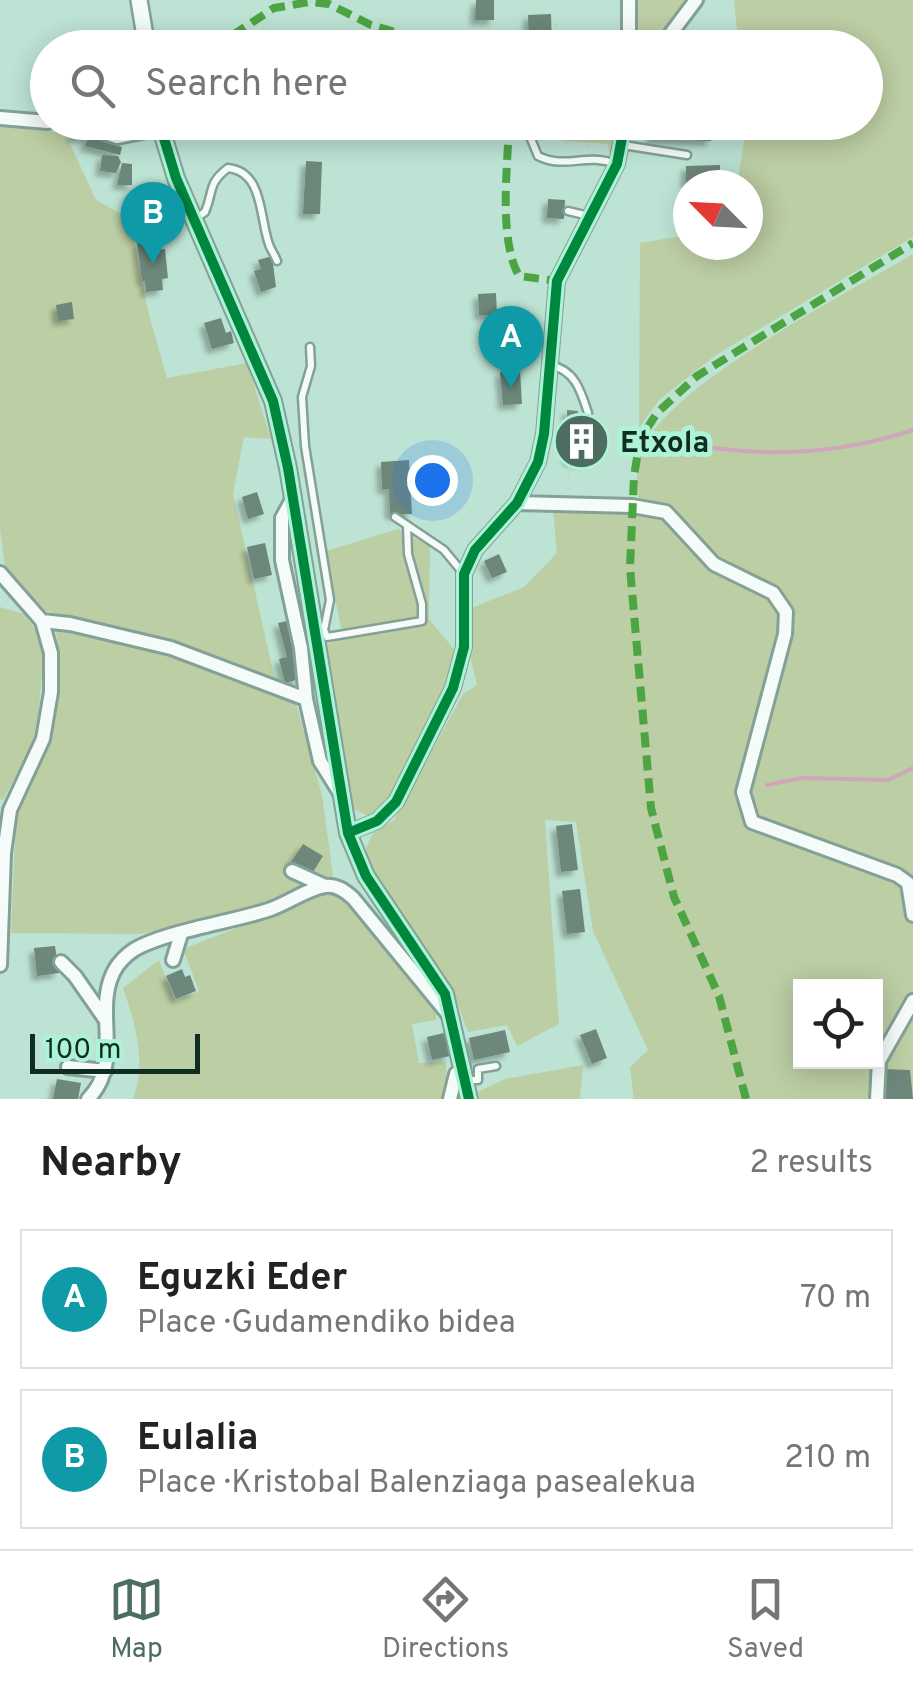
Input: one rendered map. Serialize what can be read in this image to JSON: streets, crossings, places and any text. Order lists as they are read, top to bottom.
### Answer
{
  "places": {
    "building": ["Etxola"]
  },
  "scale_bar": "100 m",
  "north": "top left",
  "page": {
    "search": "Search here",
    "pins": ["B", "A"],
    "scale": "100 m",
    "heading": ["Nearby", "2 results"],
    "list": [
      {
        "mark": "A",
        "name": "Eguzki Eder",
        "note": "Place · Gudamendiko bidea",
        "value": "70 m"
      },
      {
        "mark": "B",
        "name": "Eulalia",
        "note": "Place · Kristobal Balenziaga pasealekua",
        "value": "210 m"
      }
    ],
    "nav": ["Map", "Directions", "Saved"]
  }
}
